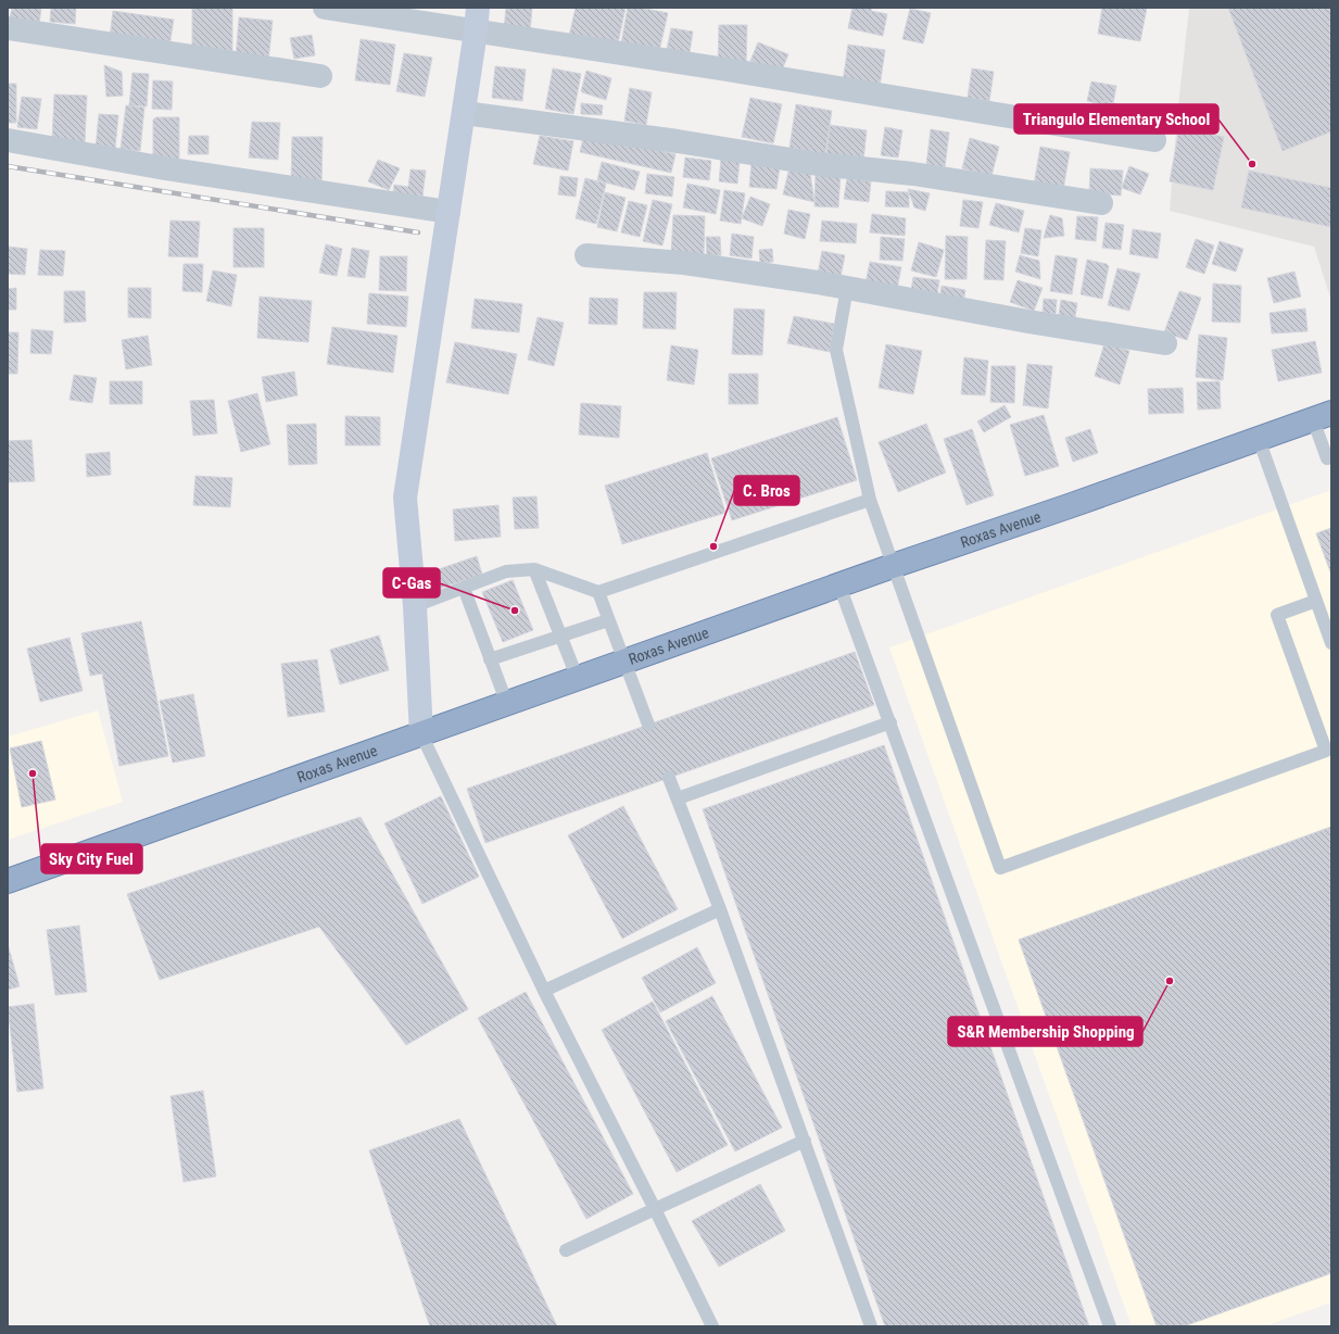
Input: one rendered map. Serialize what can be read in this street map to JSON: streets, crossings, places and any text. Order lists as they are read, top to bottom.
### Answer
{
  "streets": {
    "highway": ["Roxas Avenue"]
  },
  "places": [
    "Triangulo Elementary School",
    "C. Bros",
    "C-Gas",
    "Sky City Fuel",
    "S&R Membership Shopping"
  ]
}
